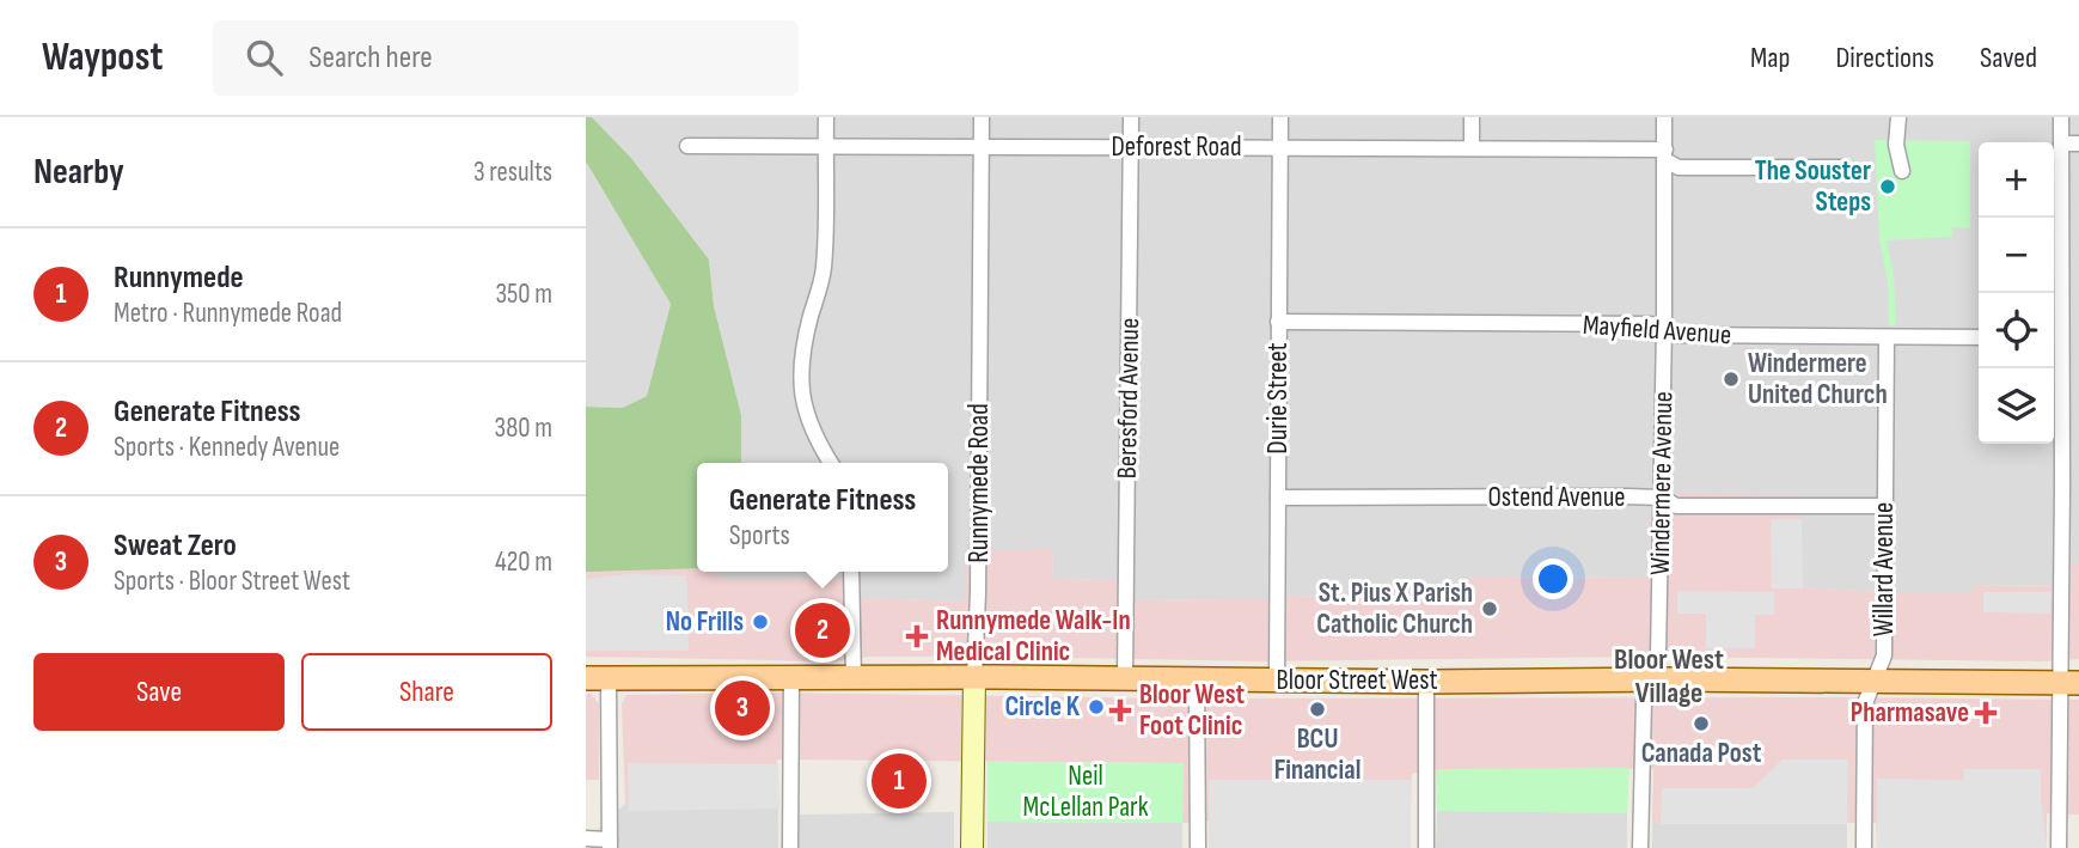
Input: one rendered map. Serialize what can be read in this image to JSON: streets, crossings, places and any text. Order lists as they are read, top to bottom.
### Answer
{
  "streets": {
    "main road": ["Bloor Street West"],
    "street": [
      "Deforest Road",
      "Mayfield Avenue",
      "Beresford Avenue",
      "Durie Street",
      "Runnymede Road",
      "Windermere Avenue",
      "Ostend Avenue",
      "Willard Avenue"
    ]
  },
  "crossings": [
    ["Deforest Road", "Beresford Avenue"],
    ["Deforest Road", "Durie Street"],
    ["Deforest Road", "Runnymede Road"],
    ["Deforest Road", "Windermere Avenue"],
    ["Mayfield Avenue", "Durie Street"],
    ["Mayfield Avenue", "Windermere Avenue"],
    ["Mayfield Avenue", "Willard Avenue"],
    ["Beresford Avenue", "Bloor Street West"],
    ["Durie Street", "Ostend Avenue"],
    ["Durie Street", "Bloor Street West"],
    ["Runnymede Road", "Bloor Street West"],
    ["Windermere Avenue", "Ostend Avenue"],
    ["Windermere Avenue", "Bloor Street West"],
    ["Ostend Avenue", "Willard Avenue"],
    ["Willard Avenue", "Bloor Street West"]
  ],
  "districts": ["Bloor West Village"],
  "parks": ["Neil McLellan Park"],
  "places": {
    "other": [
      "The Souster Steps",
      "Windermere United Church",
      "St. Pius X Parish Catholic Church",
      "No Frills",
      "Circle K",
      "BCU Financial",
      "Canada Post"
    ],
    "health": ["Runnymede Walk-In Medical Clinic", "Bloor West Foot Clinic", "Pharmasave"]
  },
  "page": {
    "header": "Waypost",
    "search": "Search here",
    "nav": ["Map", "Directions", "Saved"],
    "heading": ["Nearby", "3 results"],
    "map_buttons": ["+", "−"],
    "list": [
      {
        "mark": "1",
        "name": "Runnymede",
        "note": "Metro · Runnymede Road",
        "value": "350 m"
      },
      {
        "mark": "2",
        "name": "Generate Fitness",
        "note": "Sports · Kennedy Avenue",
        "value": "380 m"
      },
      {
        "mark": "3",
        "name": "Sweat Zero",
        "note": "Sports · Bloor Street West",
        "value": "420 m"
      }
    ],
    "popup": ["Generate Fitness", "Sports"],
    "pins": ["2", "3", "1"],
    "buttons": ["Save", "Share"]
  }
}
